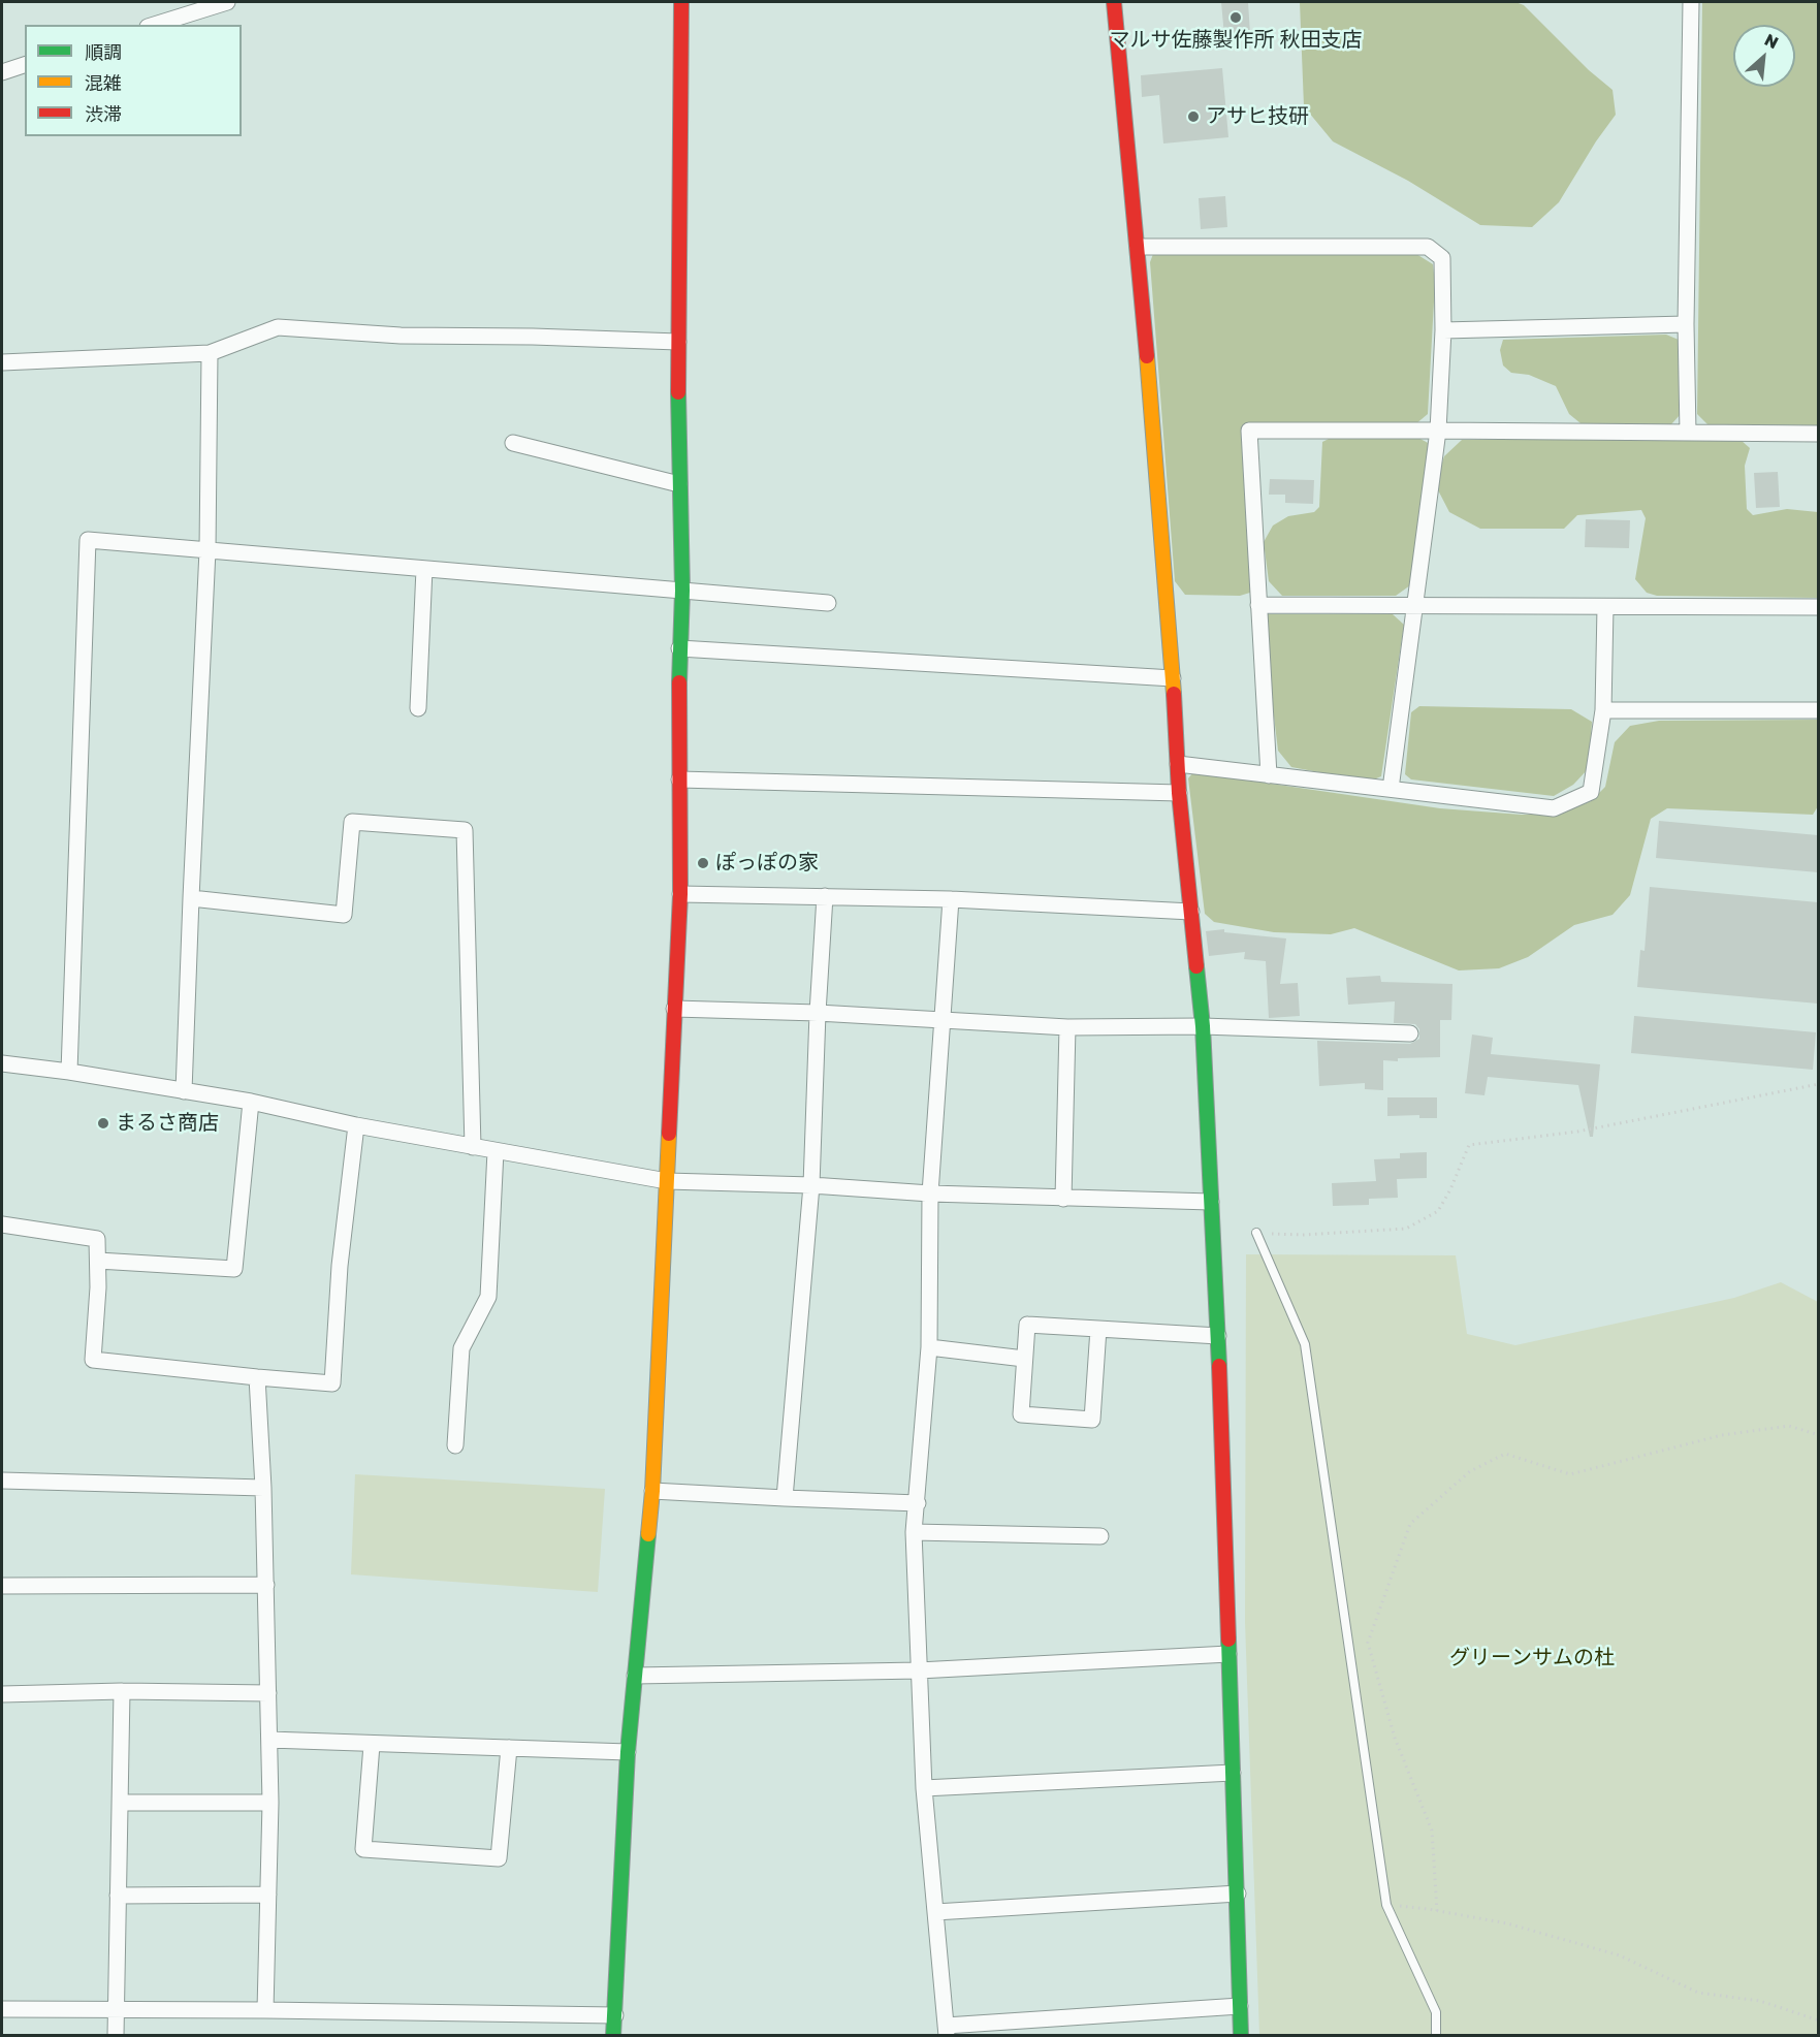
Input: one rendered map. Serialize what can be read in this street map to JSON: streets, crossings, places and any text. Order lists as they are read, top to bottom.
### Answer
{
  "parks": ["グリーンサムの杜"],
  "places": [
    "マルサ佐藤製作所 秋田支店",
    "アサヒ技研",
    "ぽっぽの家",
    "まるさ商店"
  ],
  "legend": ["順調", "混雑", "渋滞"],
  "north": "top right"
}
